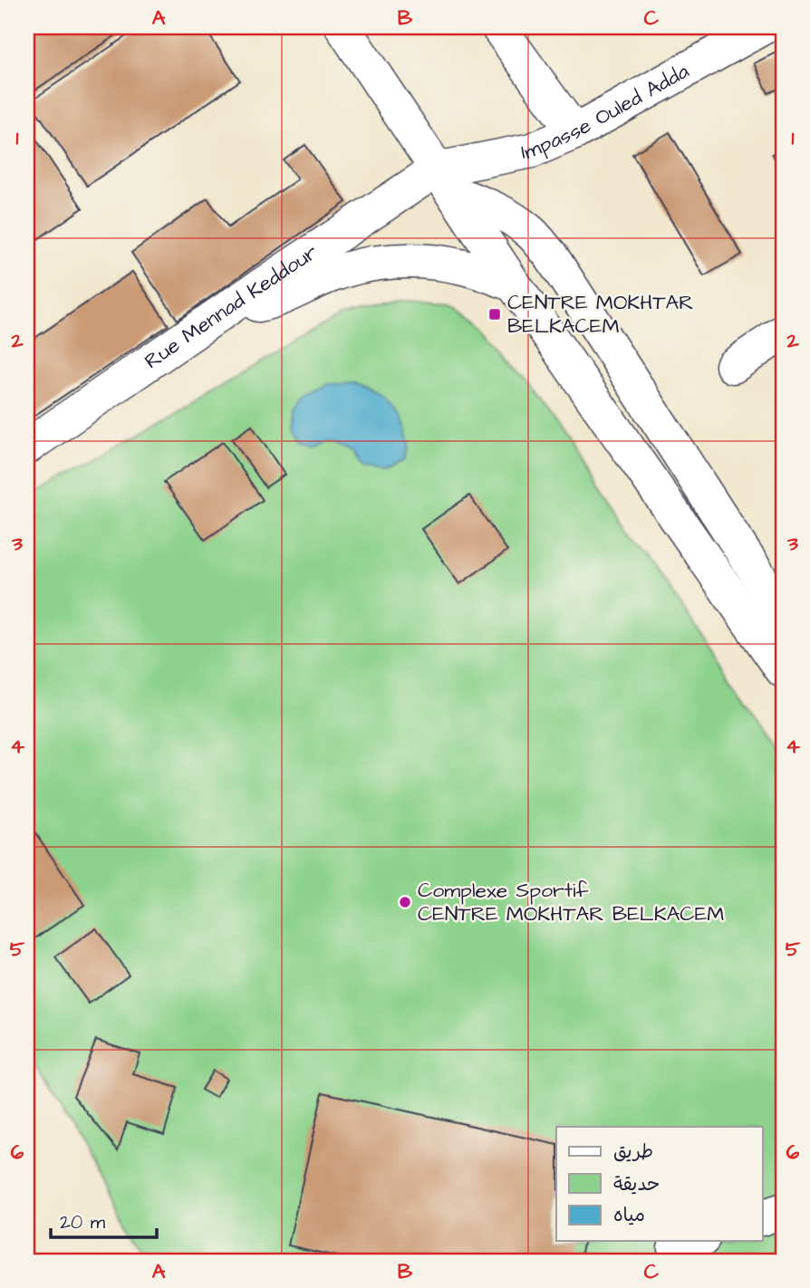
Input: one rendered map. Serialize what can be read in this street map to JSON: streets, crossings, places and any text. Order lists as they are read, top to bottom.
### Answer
{
  "streets": {
    "main road": ["Impasse Ouled Adda", "Rue Mennad Keddour"]
  },
  "crossings": [
    ["Impasse Ouled Adda", "Rue Mennad Keddour"]
  ],
  "places": {
    "transit": ["CENTRE MOKHTAR BELKACEM"],
    "other": ["Complexe Sportif CENTRE MOKHTAR BELKACEM"]
  },
  "legend": ["طريق", "حديقة", "مياه"],
  "scale_bar": "20 m",
  "grid": {
    "columns": ["A", "B", "C"],
    "rows": [
      "1",
      "2",
      "3",
      "4",
      "5",
      "6"
    ]
  }
}
